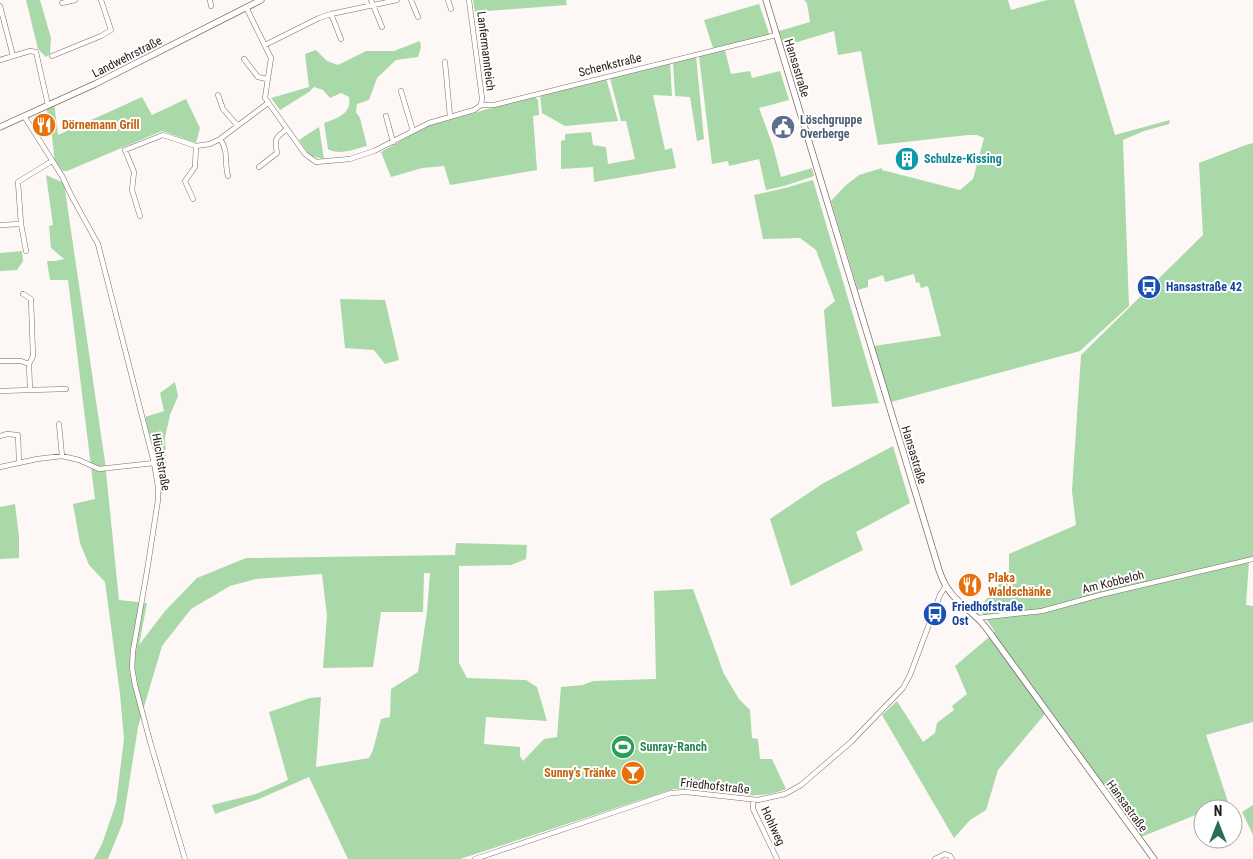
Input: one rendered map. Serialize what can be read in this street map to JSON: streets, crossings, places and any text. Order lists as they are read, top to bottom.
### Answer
{
  "streets": {
    "street": [
      "Lanfermannteich",
      "Landwehrstraße",
      "Schenkstraße",
      "Hansastraße",
      "Hüchtstraße",
      "Am Kobbeloh",
      "Friedhofstraße",
      "Hohlweg"
    ]
  },
  "crossings": [
    ["Lanfermannteich", "Schenkstraße"],
    ["Landwehrstraße", "Hüchtstraße"],
    ["Schenkstraße", "Hansastraße"],
    ["Hansastraße", "Am Kobbeloh"],
    ["Hansastraße", "Friedhofstraße"],
    ["Friedhofstraße", "Hohlweg"]
  ],
  "places": {
    "restaurant": ["Dörnemann Grill", "Plaka Waldschänke"],
    "public building": ["Löschgruppe Overberge"],
    "building": ["Schulze-Kissing"],
    "bus stop": ["Hansastraße 42", "Friedhofstraße Ost"],
    "sports": ["Sunray-Ranch"],
    "bar": ["Sunny's Tränke"]
  },
  "north": "top"
}
